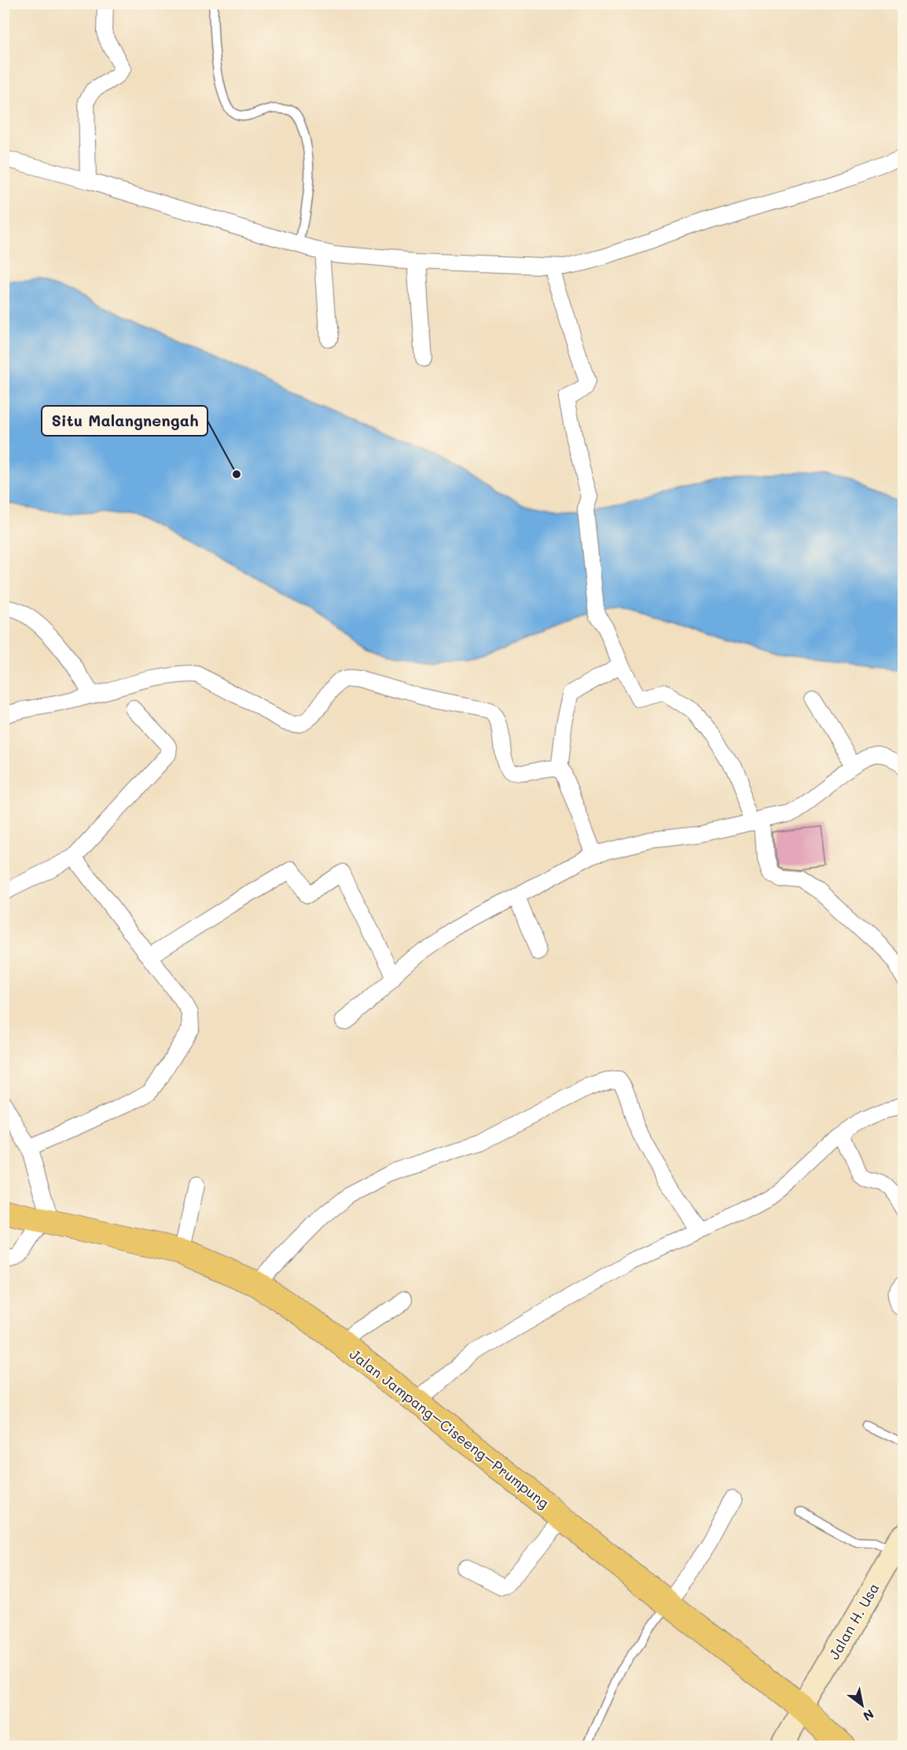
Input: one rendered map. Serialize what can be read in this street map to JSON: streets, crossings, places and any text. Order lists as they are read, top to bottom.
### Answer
{
  "streets": {
    "main road": ["Jalan Jampang–Ciseeng–Prumpung"],
    "street": ["Jalan H. Usa"]
  },
  "crossings": [
    ["Jalan Jampang–Ciseeng–Prumpung", "Jalan H. Usa"]
  ],
  "places": ["Situ Malangnengah"],
  "north": "bottom right"
}
